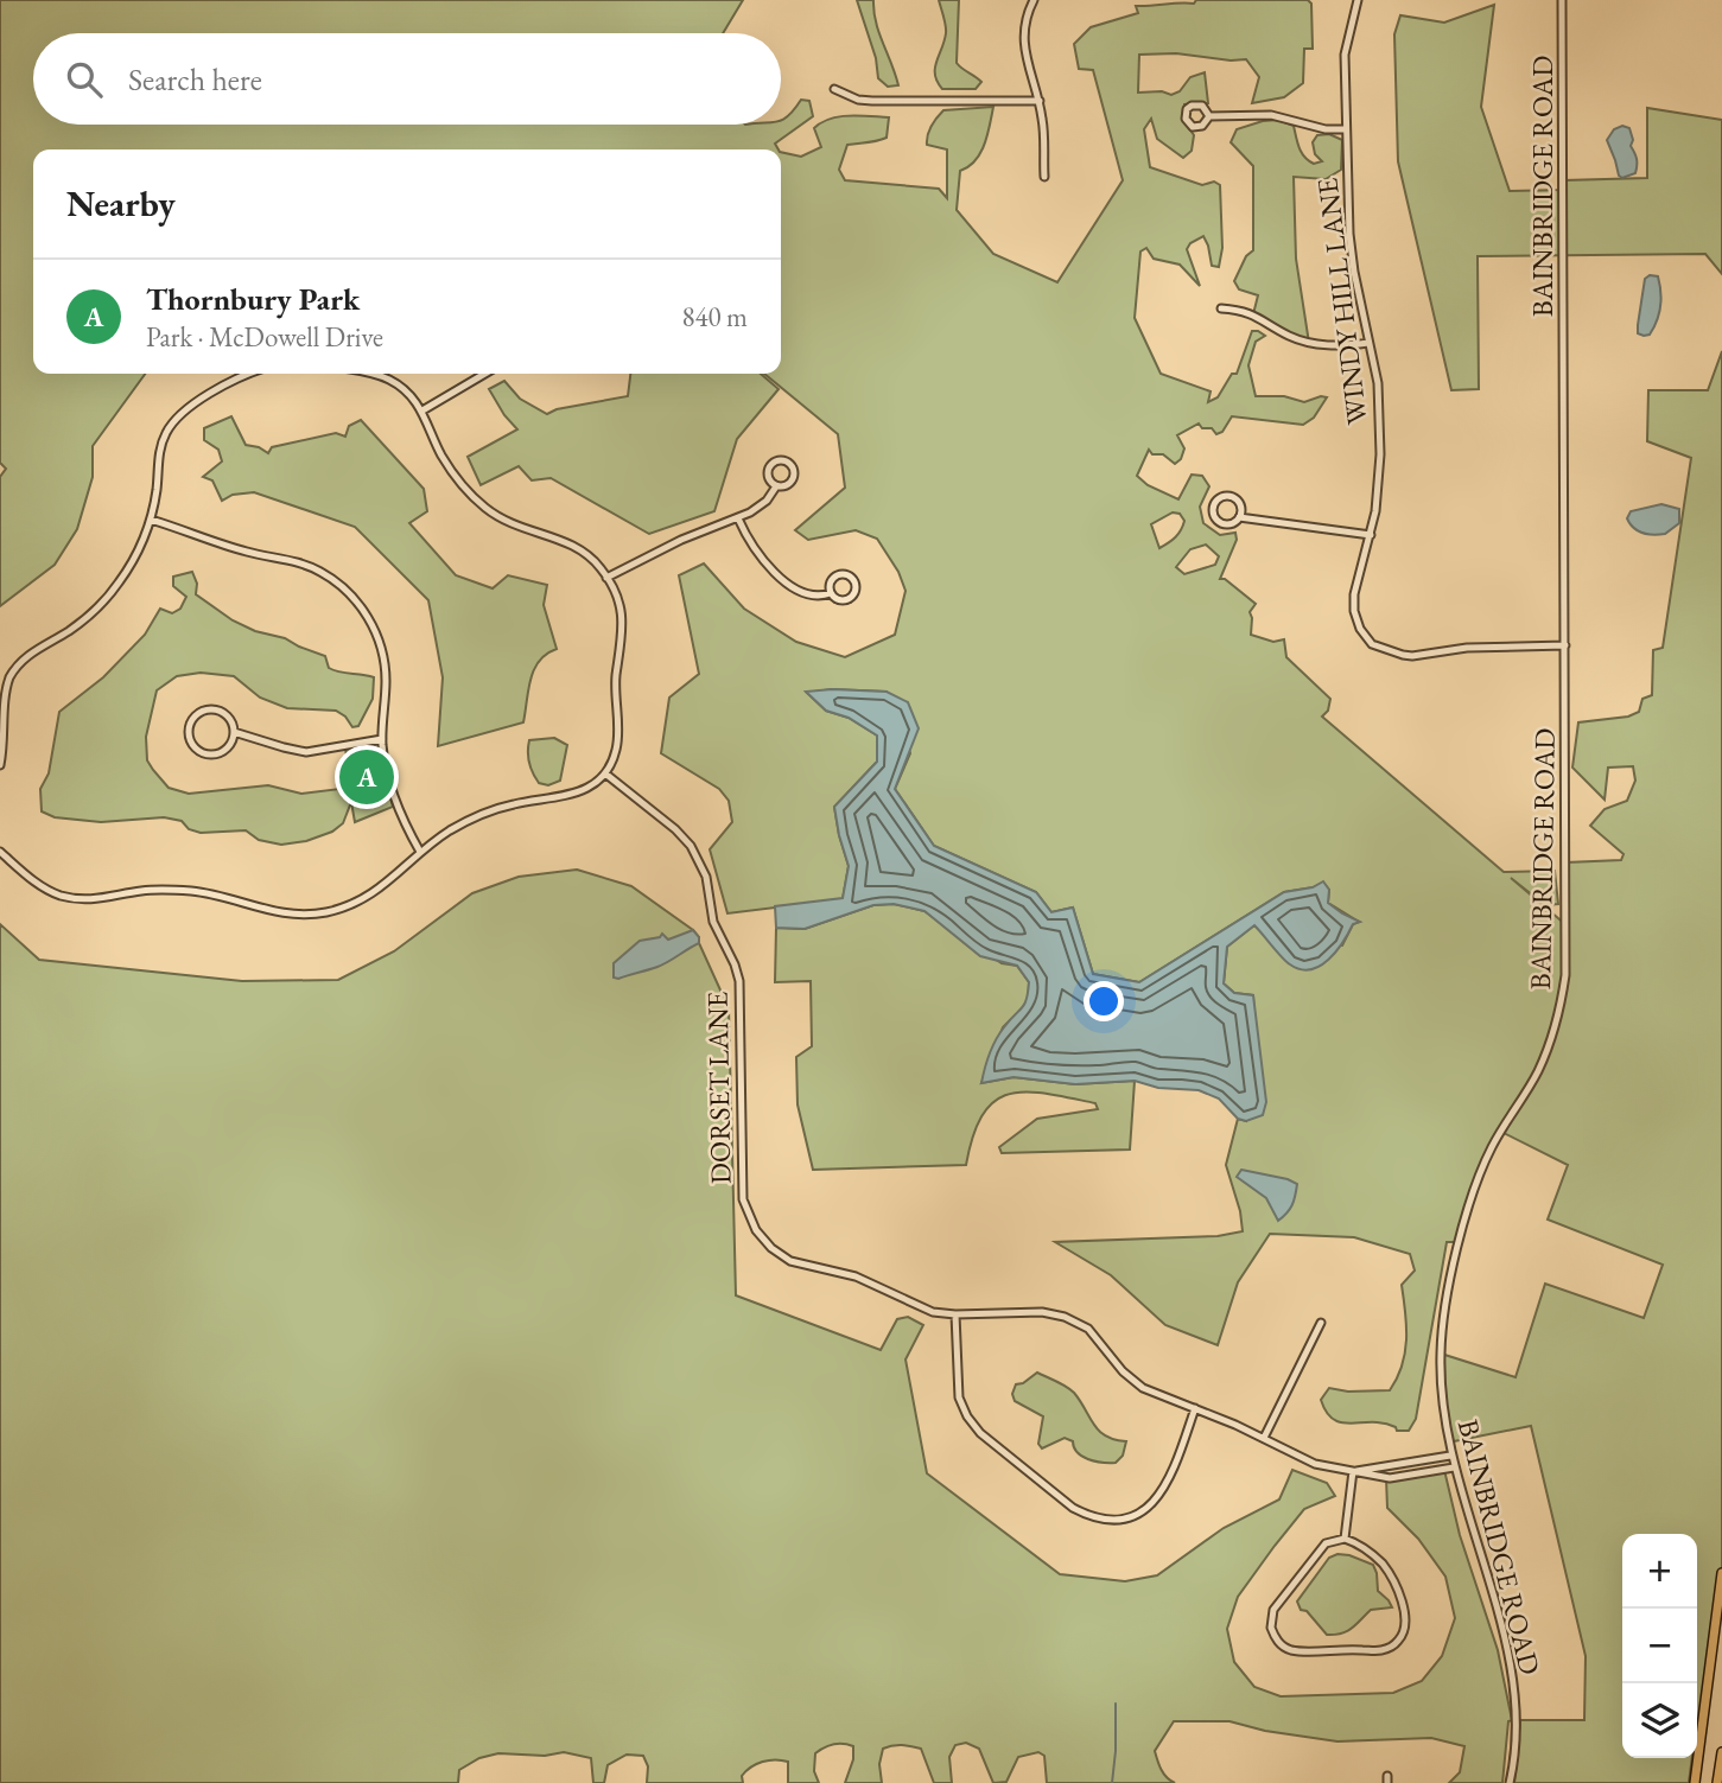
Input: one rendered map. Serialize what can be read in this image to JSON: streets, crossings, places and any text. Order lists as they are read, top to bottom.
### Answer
{
  "streets": {
    "street": ["BAINBRIDGE ROAD", "WINDY HILL LANE", "DORSET LANE"]
  },
  "crossings": [
    ["BAINBRIDGE ROAD", "WINDY HILL LANE"],
    ["BAINBRIDGE ROAD", "DORSET LANE"]
  ],
  "page": {
    "search": "Search here",
    "heading": "Nearby",
    "list": [
      {
        "mark": "A",
        "name": "Thornbury Park",
        "note": "Park · McDowell Drive",
        "value": "840 m"
      }
    ],
    "pins": "A",
    "map_buttons": ["+", "−"]
  }
}
